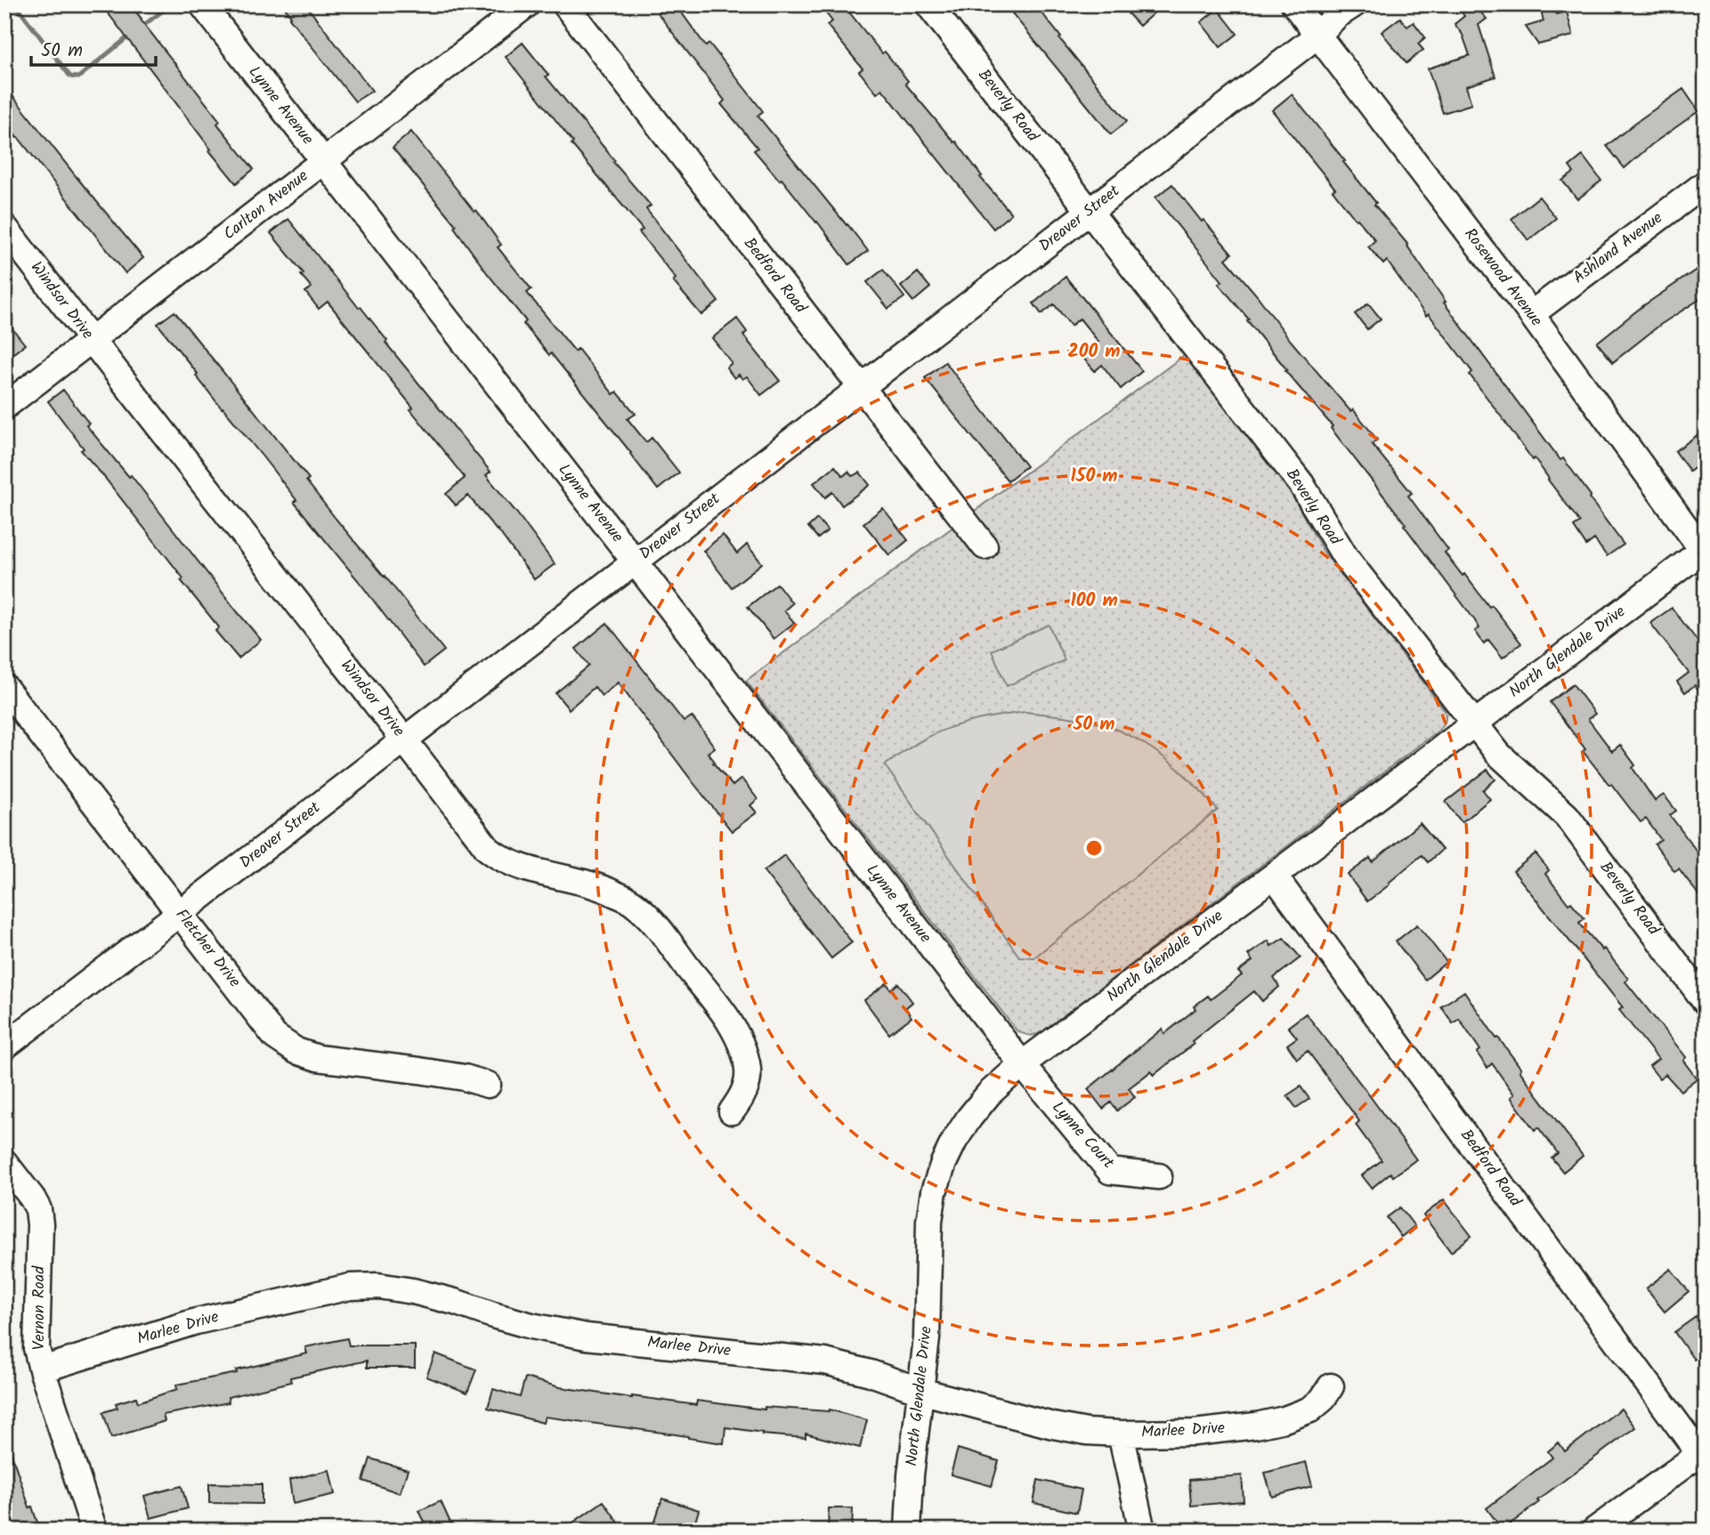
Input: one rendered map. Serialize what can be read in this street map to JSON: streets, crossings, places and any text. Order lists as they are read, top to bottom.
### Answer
{
  "streets": {
    "street": [
      "Lynne Avenue",
      "Beverly Road",
      "Carlton Avenue",
      "Dreaver Street",
      "Ashland Avenue",
      "Bedford Road",
      "Rosewood Avenue",
      "Windsor Drive",
      "North Glendale Drive",
      "Fletcher Drive",
      "Lynne Court",
      "Vernon Road",
      "Marlee Drive"
    ]
  },
  "crossings": [
    ["Lynne Avenue", "Carlton Avenue"],
    ["Lynne Avenue", "Dreaver Street"],
    ["Lynne Avenue", "North Glendale Drive"],
    ["Lynne Avenue", "Lynne Court"],
    ["Beverly Road", "Dreaver Street"],
    ["Beverly Road", "North Glendale Drive"],
    ["Carlton Avenue", "Windsor Drive"],
    ["Dreaver Street", "Bedford Road"],
    ["Dreaver Street", "Rosewood Avenue"],
    ["Dreaver Street", "Windsor Drive"],
    ["Dreaver Street", "Fletcher Drive"],
    ["Ashland Avenue", "Rosewood Avenue"],
    ["Bedford Road", "North Glendale Drive"],
    ["Rosewood Avenue", "North Glendale Drive"],
    ["North Glendale Drive", "Lynne Court"],
    ["North Glendale Drive", "Marlee Drive"],
    ["Vernon Road", "Marlee Drive"]
  ],
  "scale_bar": "50 m",
  "rings": [
    "200 m",
    "150 m",
    "100 m",
    "50 m"
  ]
}
